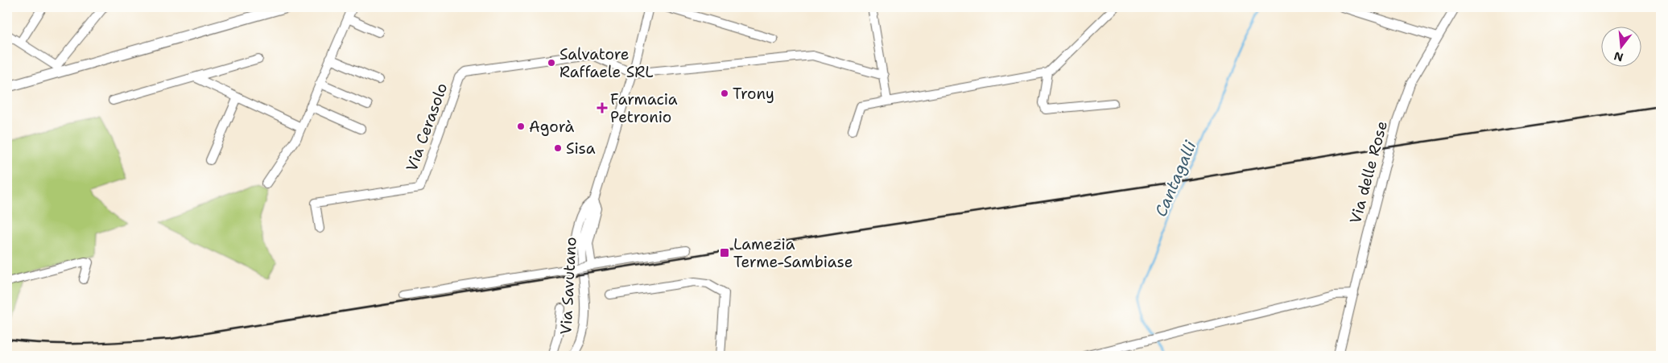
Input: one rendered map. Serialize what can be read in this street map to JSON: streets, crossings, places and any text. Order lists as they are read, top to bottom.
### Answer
{
  "streets": {
    "street": ["Via Cerasolo", "Via delle Rose", "Via Savutano"]
  },
  "crossings": [
    ["Via Cerasolo", "Via Savutano"]
  ],
  "water": ["Cantagalli"],
  "places": {
    "other": [
      "Salvatore Raffaele SRL",
      "Trony",
      "Agorà",
      "Sisa"
    ],
    "health": ["Farmacia Petronio"],
    "transit": ["Lamezia Terme-Sambiase"]
  },
  "north": "bottom"
}
